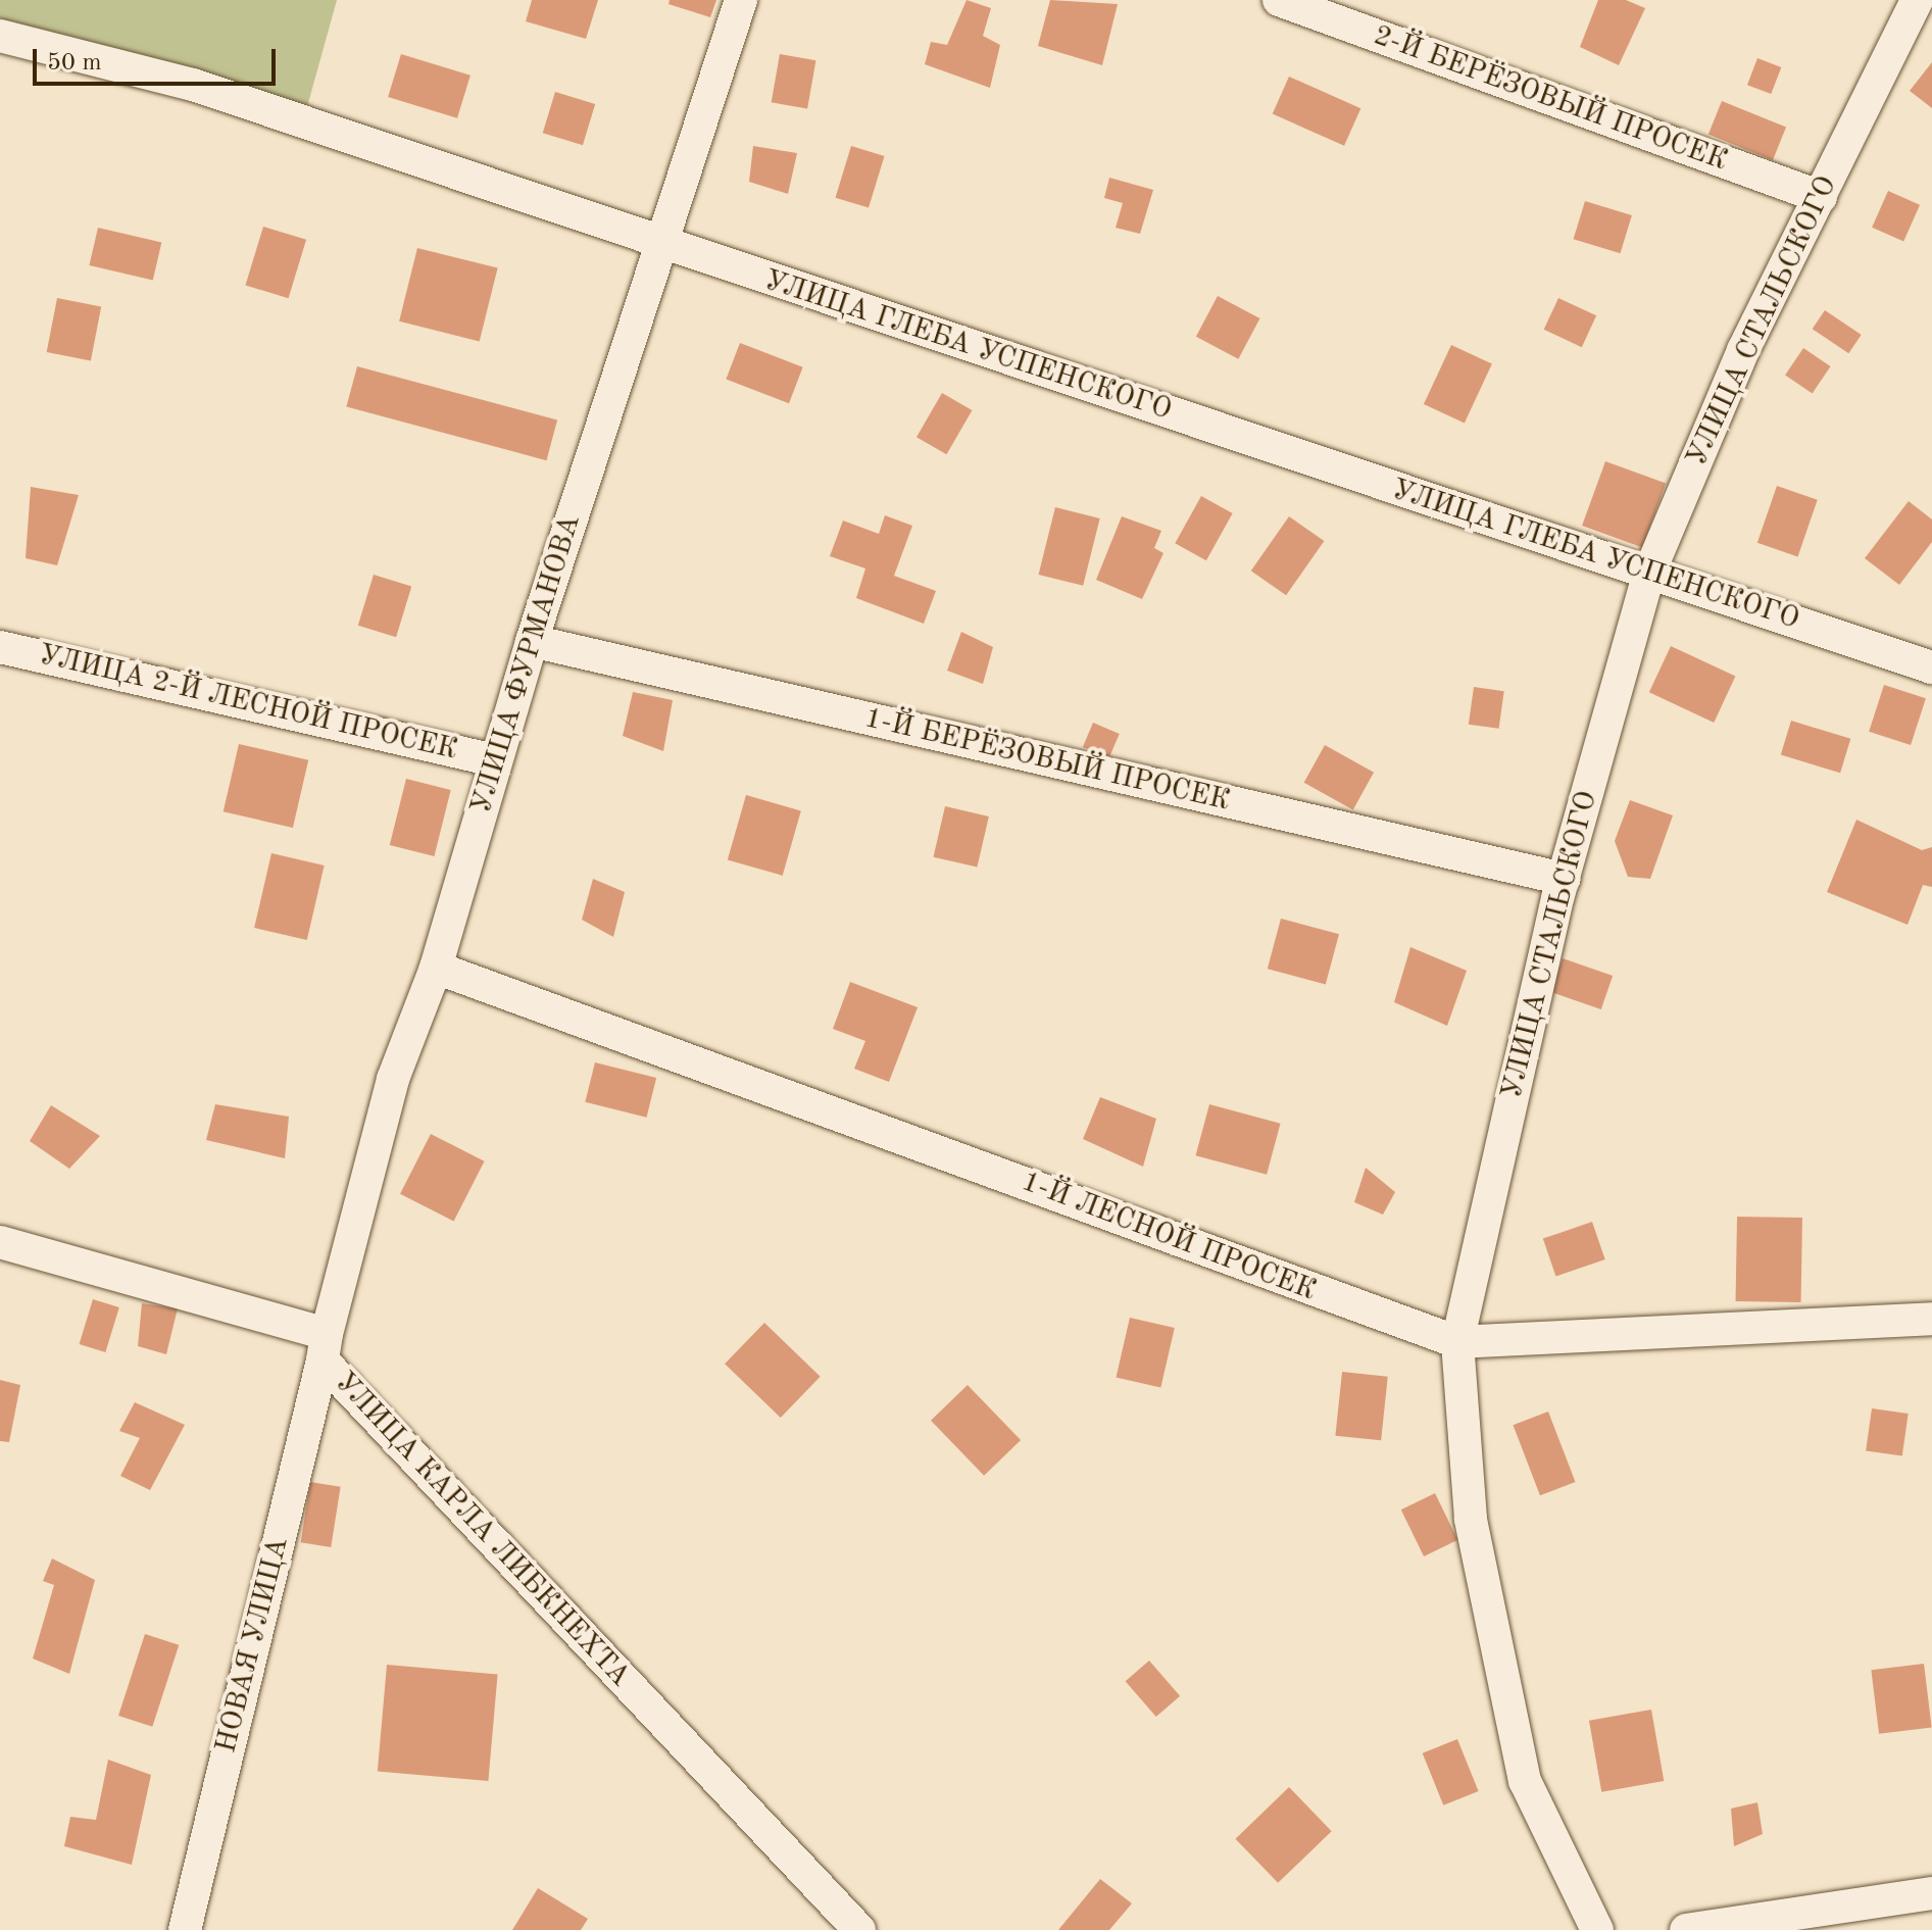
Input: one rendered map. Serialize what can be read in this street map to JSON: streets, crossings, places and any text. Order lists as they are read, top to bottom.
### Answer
{
  "streets": {
    "street": [
      "2-Й БЕРЁЗОВЫЙ ПРОСЕК",
      "УЛИЦА СТАЛЬСКОГО",
      "УЛИЦА ГЛЕБА УСПЕНСКОГО",
      "УЛИЦА ФУРМАНОВА",
      "УЛИЦА 2-Й ЛЕСНОЙ ПРОСЕК",
      "1-Й БЕРЁЗОВЫЙ ПРОСЕК",
      "1-Й ЛЕСНОЙ ПРОСЕК",
      "УЛИЦА КАРЛА ЛИБКНЕХТА",
      "НОВАЯ УЛИЦА"
    ]
  },
  "crossings": [
    ["2-Й БЕРЁЗОВЫЙ ПРОСЕК", "УЛИЦА СТАЛЬСКОГО"],
    ["УЛИЦА СТАЛЬСКОГО", "УЛИЦА ГЛЕБА УСПЕНСКОГО"],
    ["УЛИЦА СТАЛЬСКОГО", "1-Й БЕРЁЗОВЫЙ ПРОСЕК"],
    ["УЛИЦА СТАЛЬСКОГО", "1-Й ЛЕСНОЙ ПРОСЕК"],
    ["УЛИЦА ГЛЕБА УСПЕНСКОГО", "УЛИЦА ФУРМАНОВА"],
    ["УЛИЦА ФУРМАНОВА", "УЛИЦА 2-Й ЛЕСНОЙ ПРОСЕК"],
    ["УЛИЦА ФУРМАНОВА", "1-Й БЕРЁЗОВЫЙ ПРОСЕК"],
    ["УЛИЦА ФУРМАНОВА", "1-Й ЛЕСНОЙ ПРОСЕК"],
    ["УЛИЦА ФУРМАНОВА", "УЛИЦА КАРЛА ЛИБКНЕХТА"],
    ["УЛИЦА ФУРМАНОВА", "НОВАЯ УЛИЦА"],
    ["УЛИЦА КАРЛА ЛИБКНЕХТА", "НОВАЯ УЛИЦА"]
  ],
  "scale_bar": "50 m"
}
